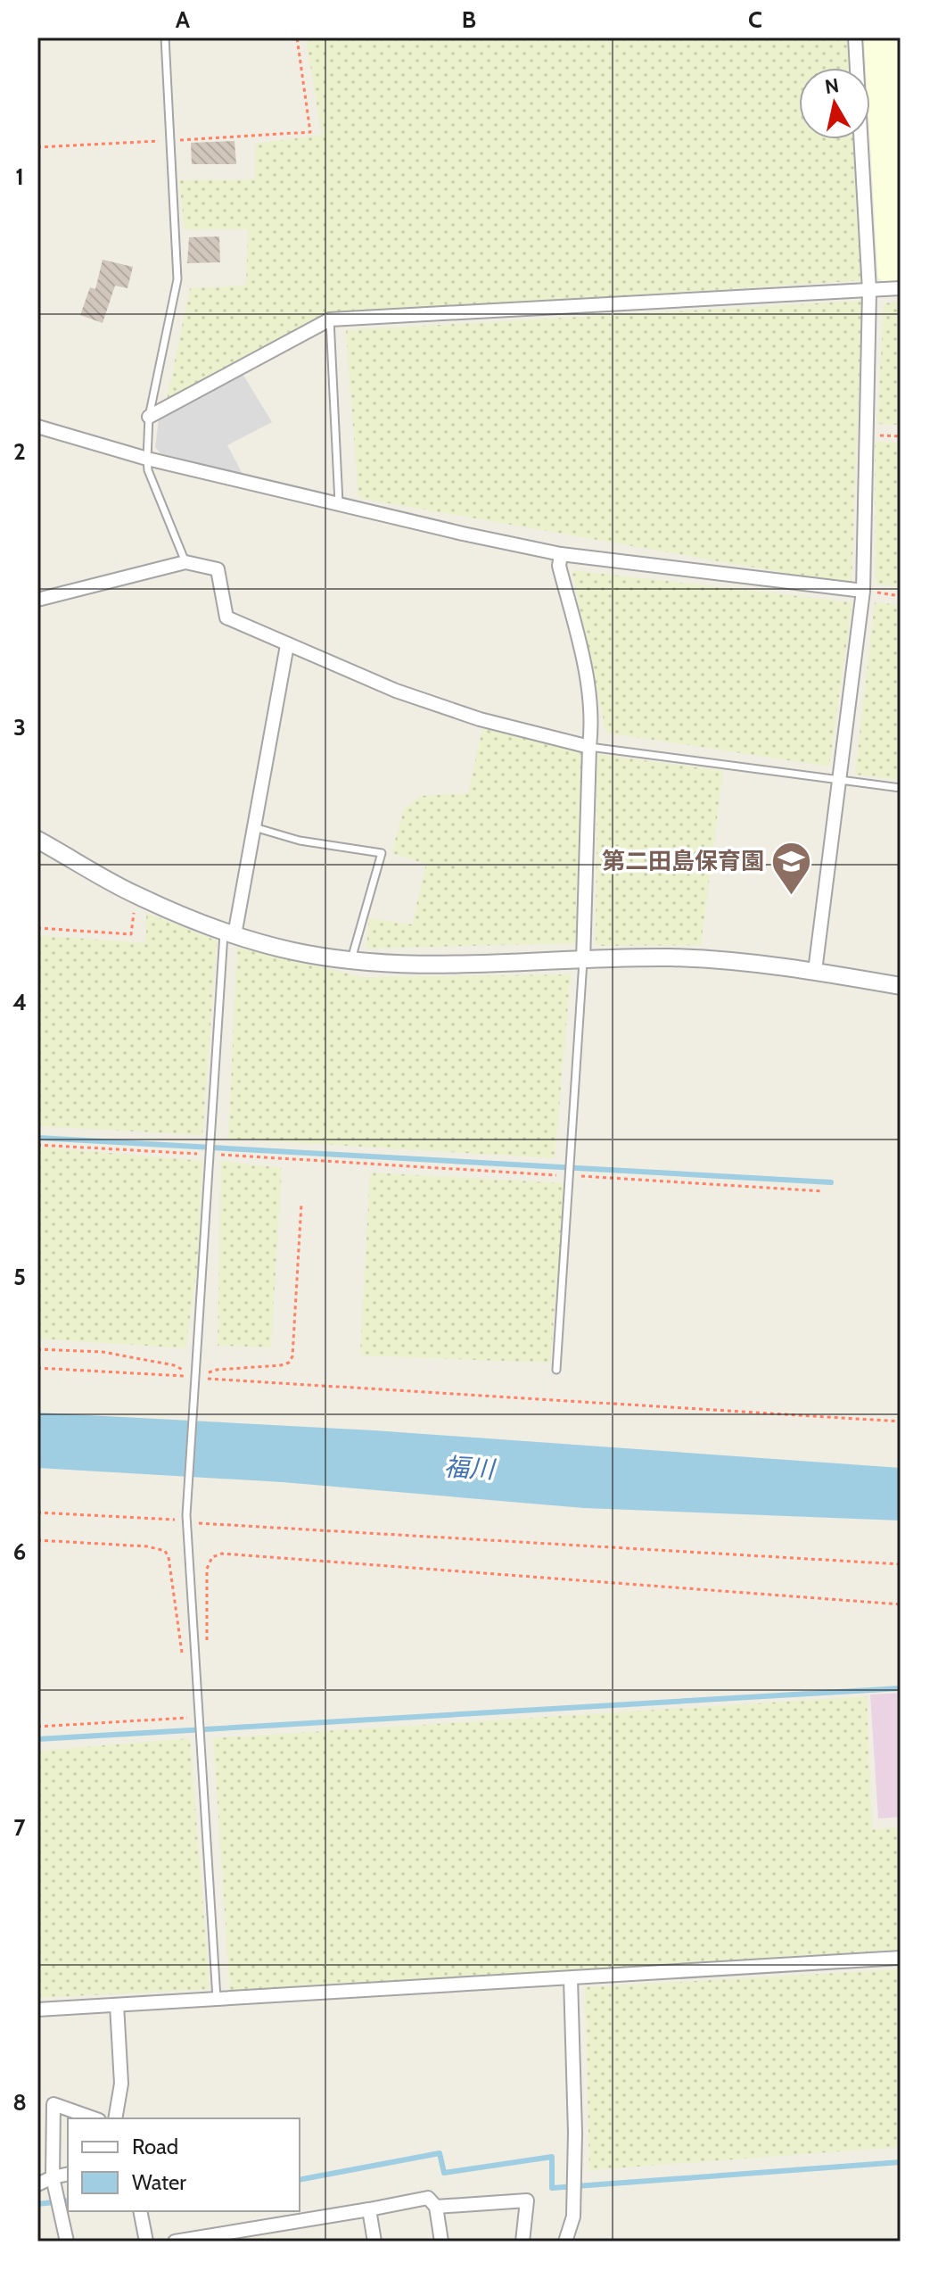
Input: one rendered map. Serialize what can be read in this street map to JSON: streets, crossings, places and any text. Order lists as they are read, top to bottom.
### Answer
{
  "water": ["福川"],
  "places": {
    "school or university": ["第二田島保育園"]
  },
  "legend": ["Road", "Water"],
  "north": "top",
  "grid": {
    "columns": ["A", "B", "C"],
    "rows": [
      "1",
      "2",
      "3",
      "4",
      "5",
      "6",
      "7",
      "8"
    ]
  }
}
